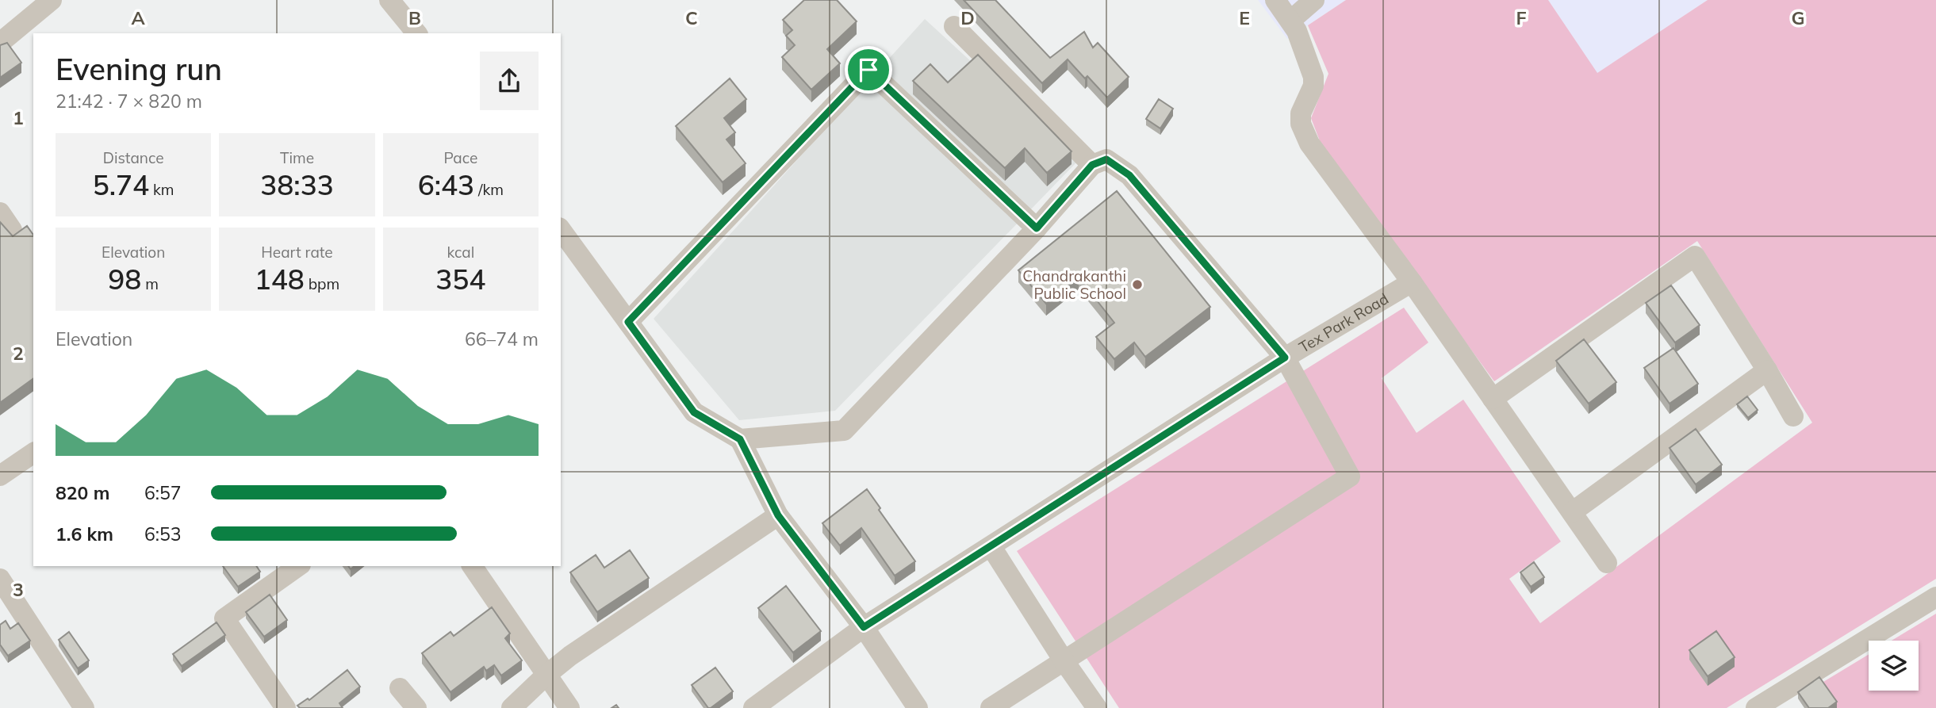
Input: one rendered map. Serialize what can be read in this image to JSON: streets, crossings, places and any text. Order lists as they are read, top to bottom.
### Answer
{
  "streets": {
    "street": ["Tex Park Road"]
  },
  "places": ["Chandrakanthi Public School"],
  "page": {
    "heading": ["Evening run", "21:42 · 7 × 820 m"],
    "stats": [
      ["Distance", "5.74 km"],
      ["Time", "38:33"],
      ["Pace", "6:43 /km"],
      ["Elevation", "98 m"],
      ["Heart rate", "148 bpm"],
      ["kcal", "354"]
    ],
    "chart": ["Elevation", "66–74 m"],
    "list": [
      {
        "name": "820 m",
        "note": "6:57"
      },
      {
        "name": "1.6 km",
        "note": "6:53"
      }
    ]
  },
  "grid": {
    "columns": [
      "A",
      "B",
      "C",
      "D",
      "E",
      "F",
      "G"
    ],
    "rows": ["1", "2", "3"]
  }
}
